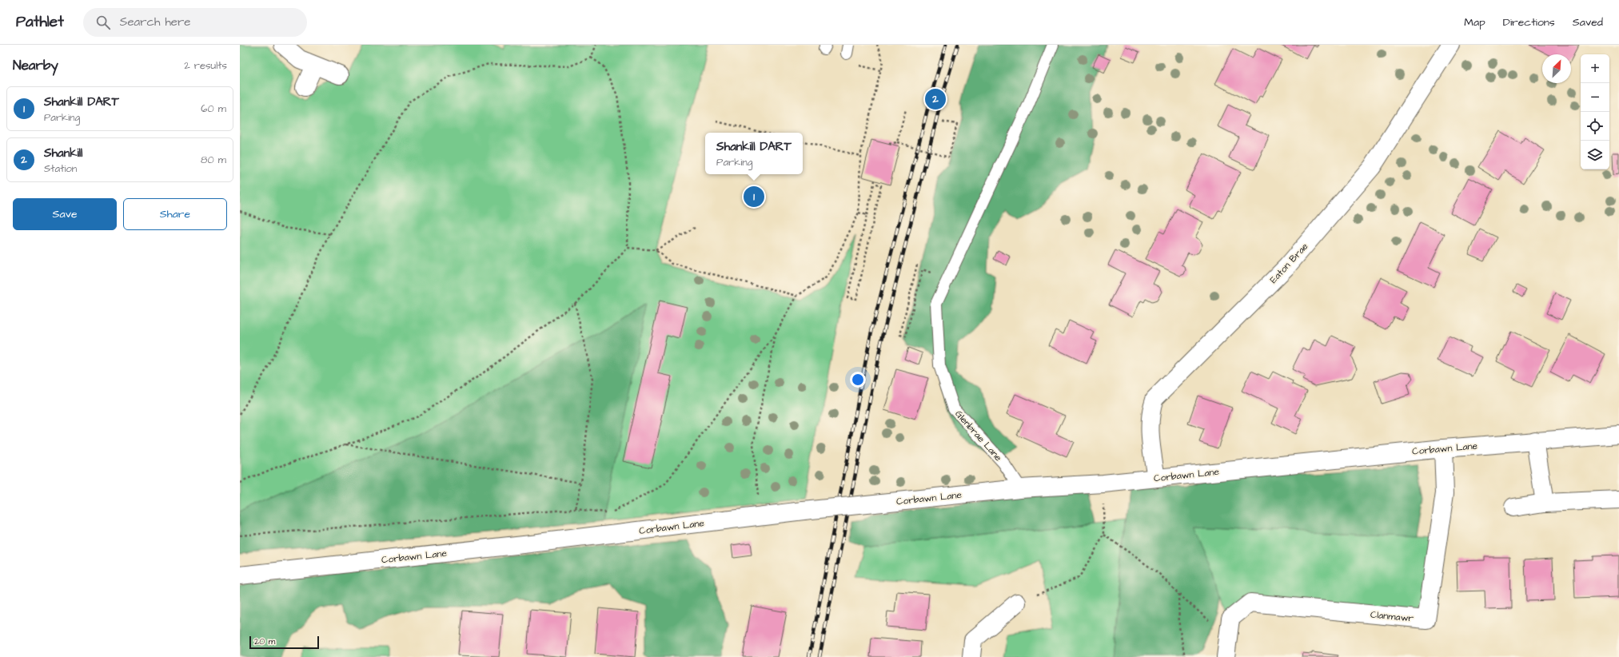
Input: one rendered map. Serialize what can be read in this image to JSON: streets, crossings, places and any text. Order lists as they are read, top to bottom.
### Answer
{
  "streets": {
    "street": ["Eaton Brae", "Corbawn Lane", "Clanmawr"],
    "lane": ["Glenbrae Lane"]
  },
  "crossings": [
    ["Eaton Brae", "Corbawn Lane"],
    ["Glenbrae Lane", "Corbawn Lane"],
    ["Corbawn Lane", "Clanmawr"]
  ],
  "scale_bar": "20 m",
  "north": "top right",
  "page": {
    "header": "Pathlet",
    "search": "Search here",
    "nav": ["Map", "Directions", "Saved"],
    "heading": ["Nearby", "2 results"],
    "map_buttons": ["+", "−"],
    "list": [
      {
        "mark": "1",
        "name": "Shankill DART",
        "note": "Parking",
        "value": "60 m"
      },
      {
        "mark": "2",
        "name": "Shankill",
        "note": "Station",
        "value": "80 m"
      }
    ],
    "pins": ["2", "1"],
    "popup": ["Shankill DART", "Parking"],
    "buttons": ["Save", "Share"],
    "scale": "20 m"
  }
}
